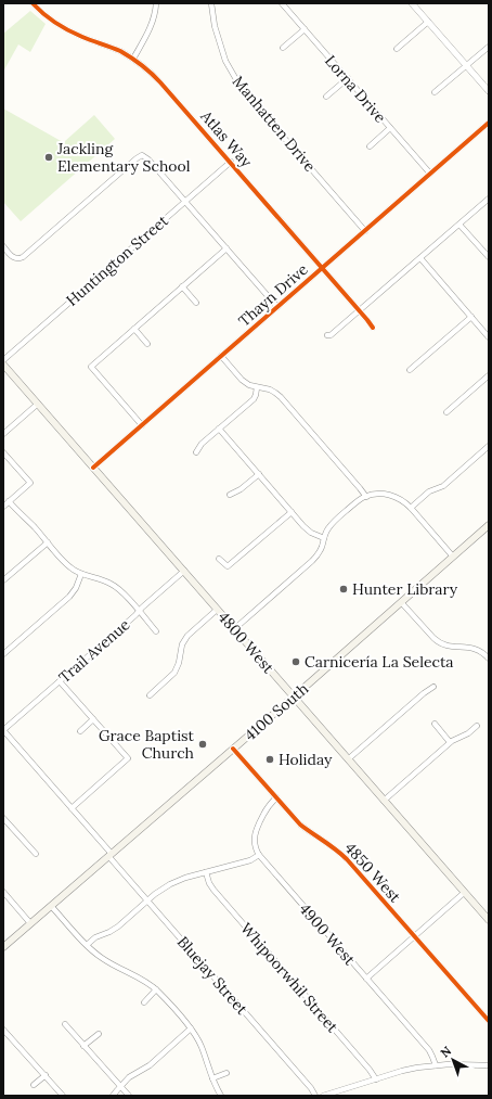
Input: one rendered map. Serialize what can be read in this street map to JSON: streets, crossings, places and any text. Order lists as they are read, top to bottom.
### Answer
{
  "streets": {
    "main road": ["4800 West", "4100 South"],
    "street": [
      "Lorna Drive",
      "Manhatten Drive",
      "Atlas Way",
      "Huntington Street",
      "Thayn Drive",
      "Trail Avenue",
      "4850 West",
      "4900 West",
      "Bluejay Street",
      "Whipoorwhil Street"
    ]
  },
  "crossings": [
    ["Lorna Drive", "Thayn Drive"],
    ["Manhatten Drive", "Thayn Drive"],
    ["Atlas Way", "Huntington Street"],
    ["Atlas Way", "Thayn Drive"],
    ["Thayn Drive", "4800 West"],
    ["4800 West", "Trail Avenue"],
    ["4800 West", "4100 South"],
    ["Trail Avenue", "Bluejay Street"],
    ["4100 South", "4850 West"],
    ["4100 South", "Bluejay Street"]
  ],
  "places": [
    "Jackling Elementary School",
    "Hunter Library",
    "Carnicería La Selecta",
    "Grace Baptist Church",
    "Holiday"
  ],
  "north": "top left"
}
